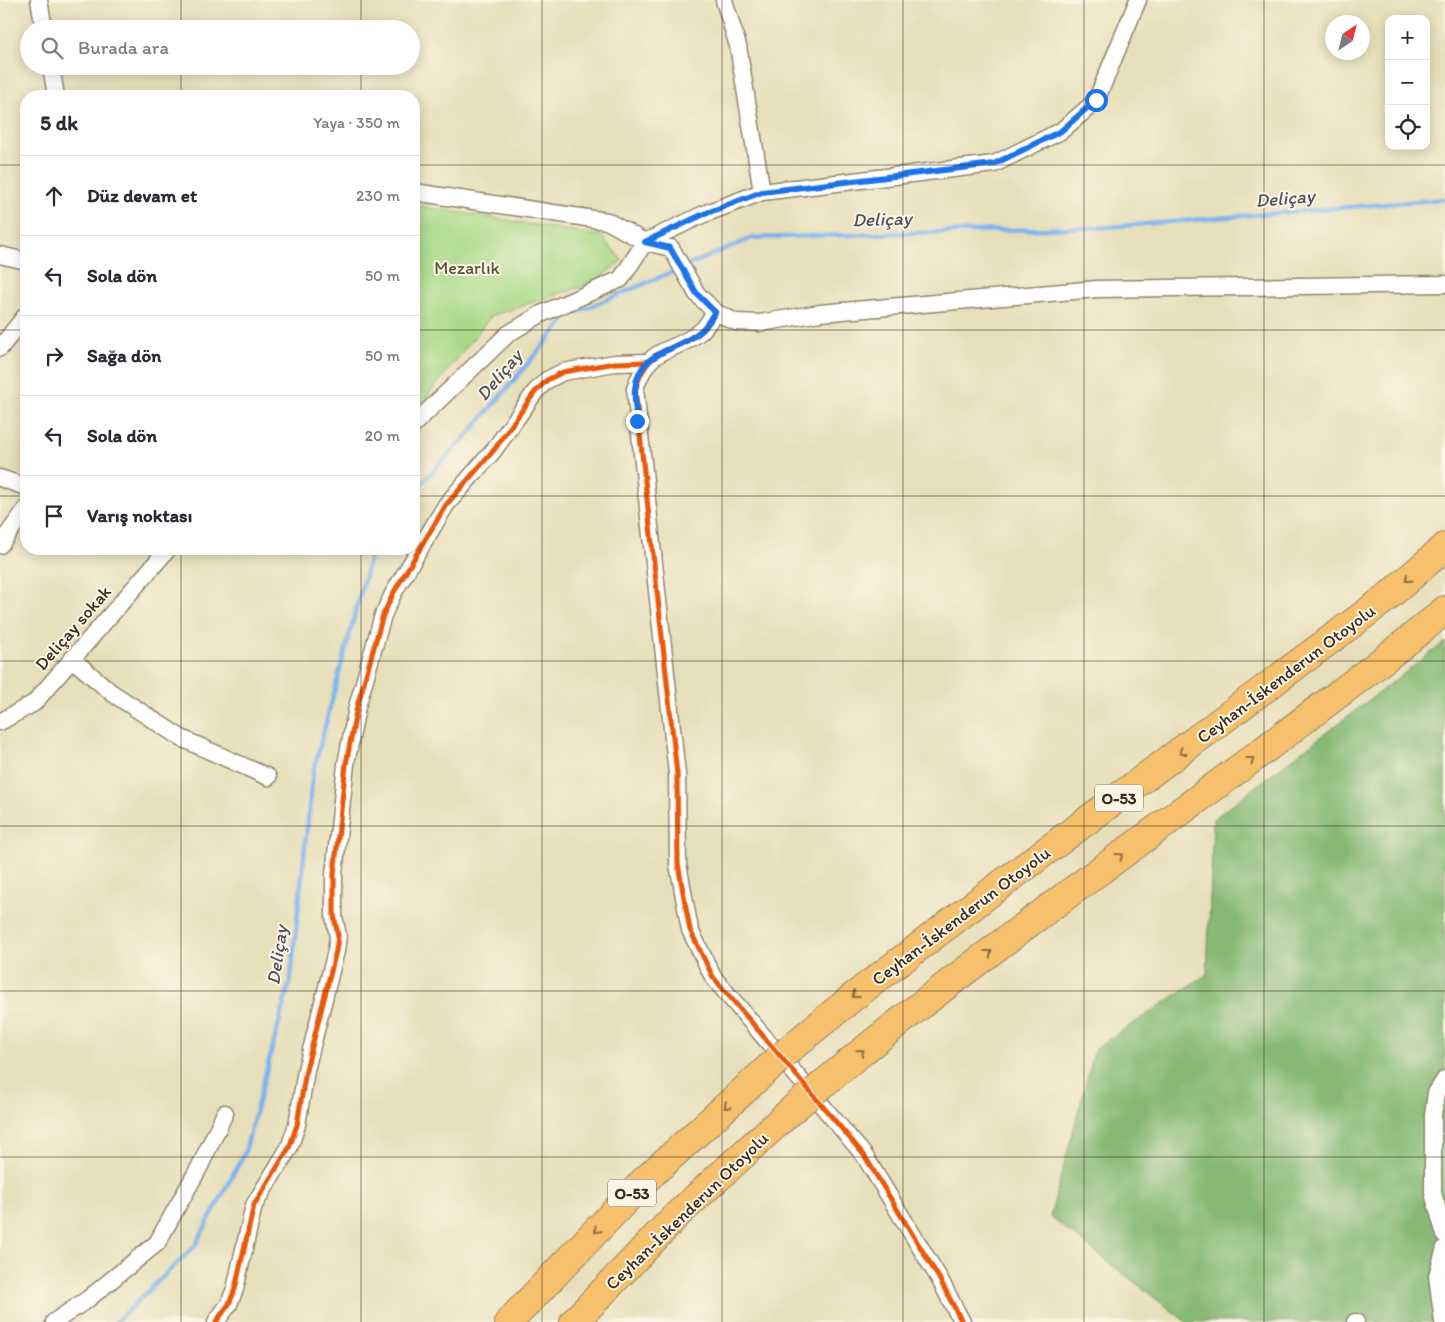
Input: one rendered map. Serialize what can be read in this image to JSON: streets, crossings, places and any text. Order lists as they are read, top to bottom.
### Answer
{
  "streets": {
    "highway": ["Ceyhan-İskenderun Otoyolu", "O-53"],
    "street": ["Deliçay sokak"]
  },
  "water": ["Deliçay"],
  "parks": ["Mezarlık"],
  "north": "top right",
  "page": {
    "map_buttons": ["+", "−"],
    "search": "Burada ara",
    "heading": ["5 dk", "Yaya · 350 m"],
    "list": [
      ["Düz devam et", "230 m"],
      ["Sola dön", "50 m"],
      ["Sağa dön", "50 m"],
      ["Sola dön", "20 m"],
      "Varış noktası"
    ]
  }
}
